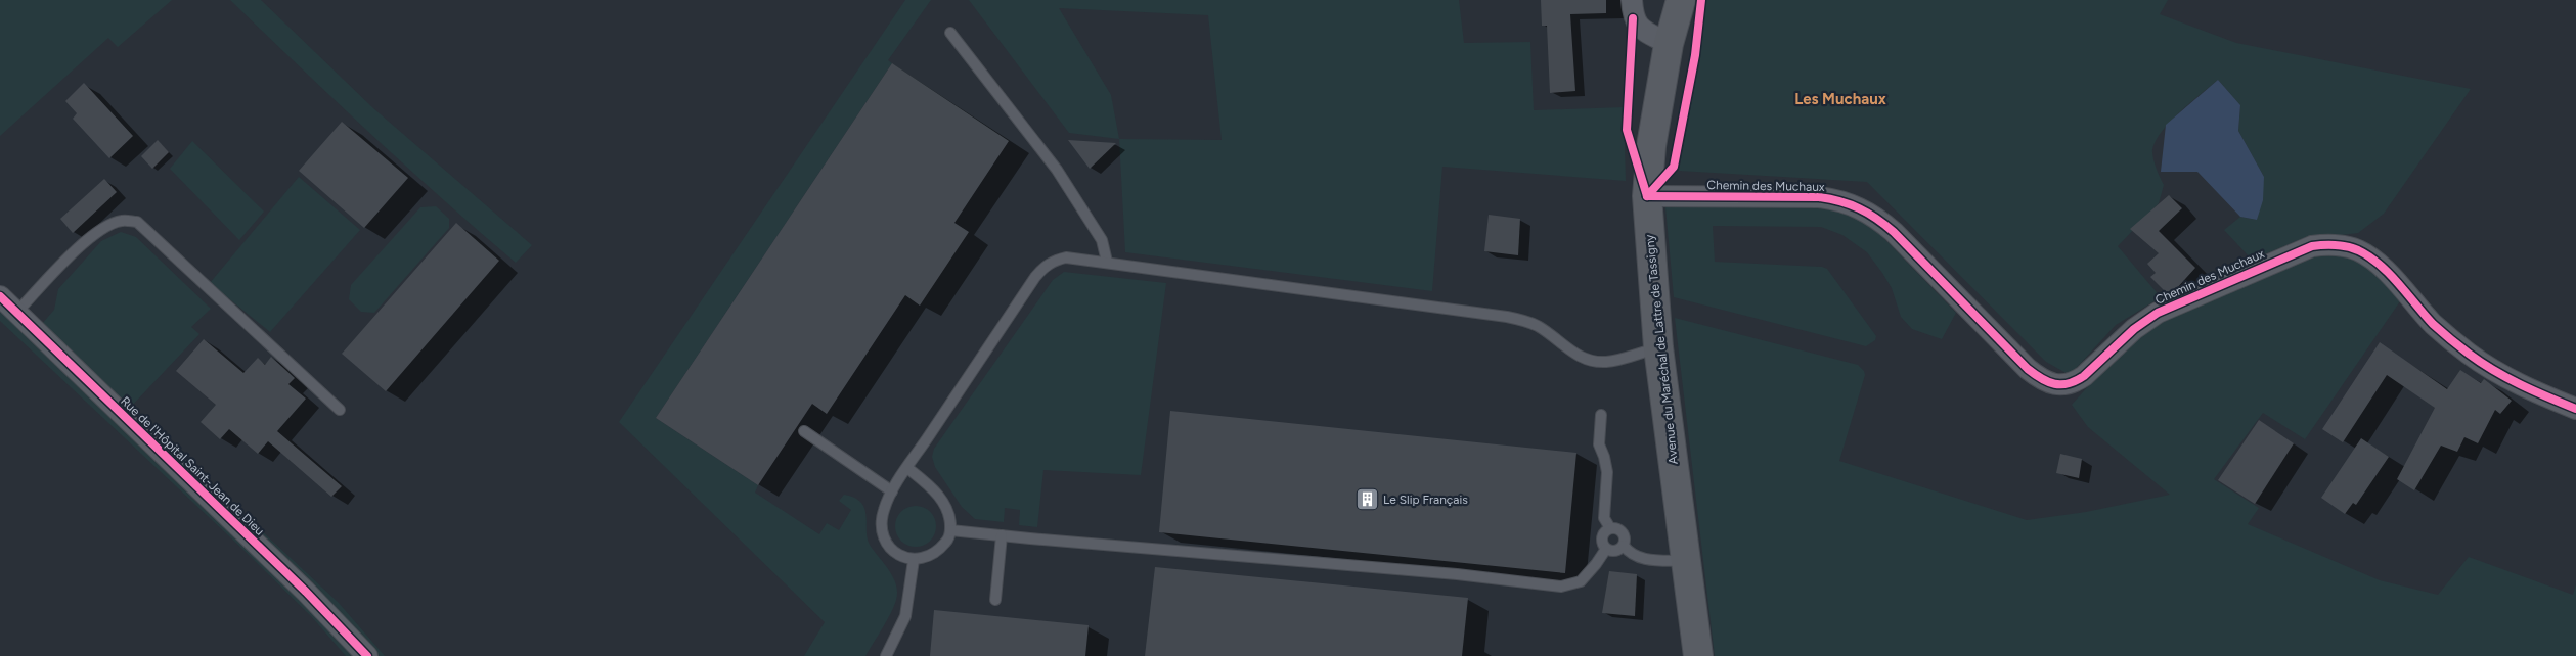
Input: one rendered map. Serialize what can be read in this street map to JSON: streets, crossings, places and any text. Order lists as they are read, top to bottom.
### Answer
{
  "streets": {
    "main road": ["Avenue du Maréchal de Lattre de Tassigny"],
    "street": ["Chemin des Muchaux", "Rue de l'Hôpital Saint-Jean de Dieu"]
  },
  "crossings": [
    ["Chemin des Muchaux", "Avenue du Maréchal de Lattre de Tassigny"]
  ],
  "districts": ["Les Muchaux"],
  "places": {
    "building": ["Le Slip Français"]
  }
}
